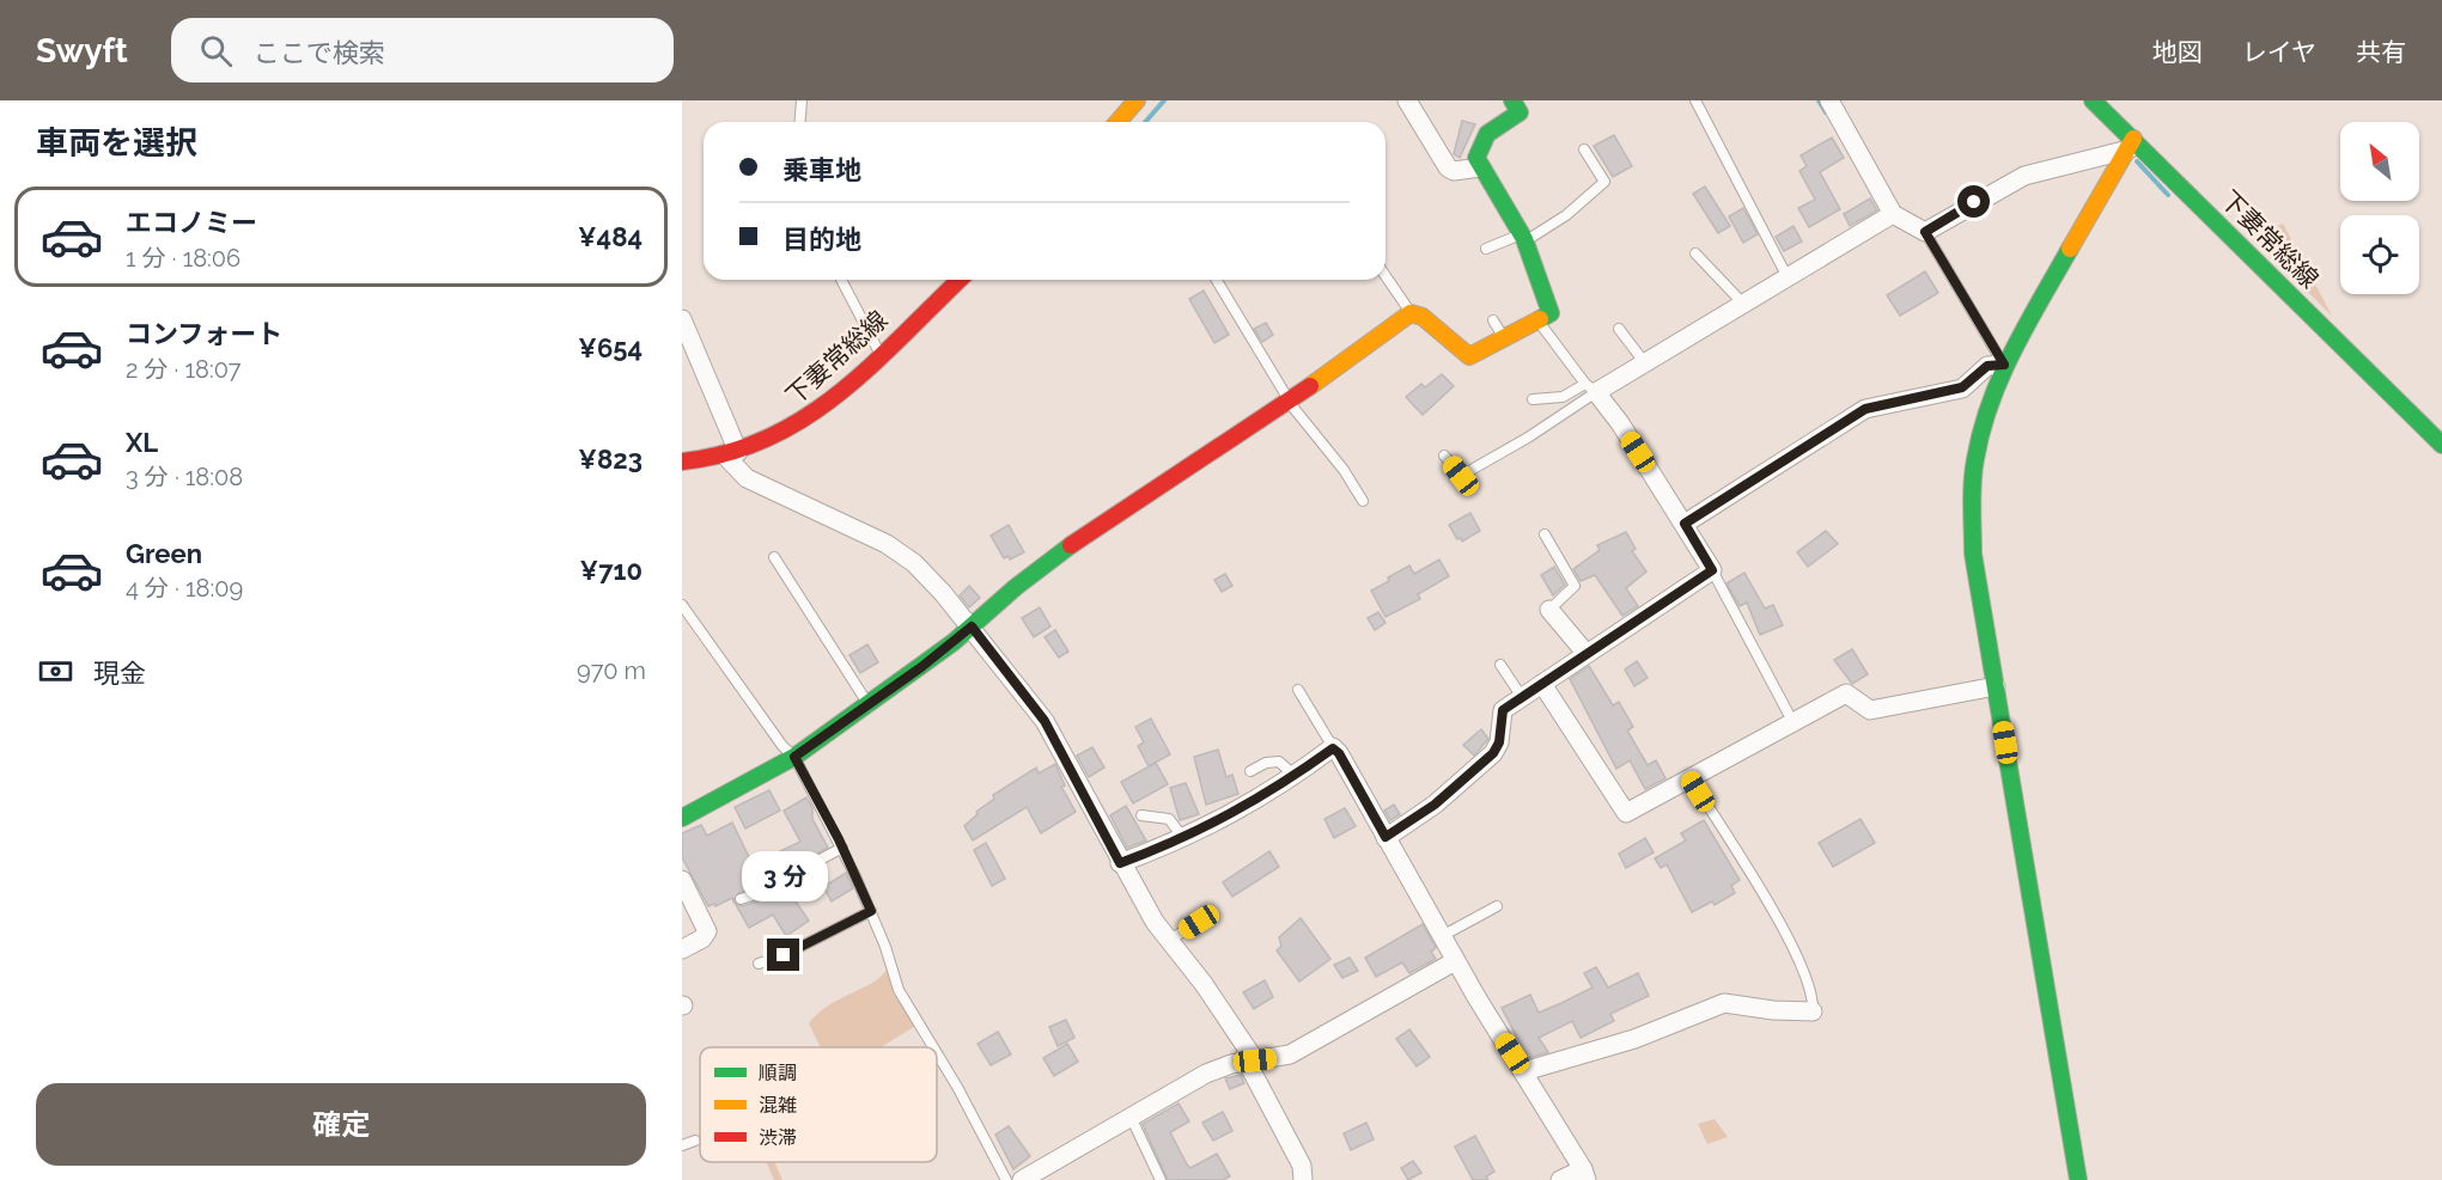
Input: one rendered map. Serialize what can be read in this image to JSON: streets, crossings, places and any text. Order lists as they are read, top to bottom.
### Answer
{
  "streets": {
    "street": ["下妻常総線"]
  },
  "legend": ["順調", "混雑", "渋滞"],
  "north": "top left",
  "page": {
    "header": "Swyft",
    "search": "ここで検索",
    "nav": ["地図", "レイヤ", "共有"],
    "heading": "車両を選択",
    "banner": ["乗車地", "目的地"],
    "list": [
      {
        "name": "エコノミー",
        "note": "1 分 · 18:06",
        "value": "¥484"
      },
      {
        "name": "コンフォート",
        "note": "2 分 · 18:07",
        "value": "¥654"
      },
      {
        "name": "XL",
        "note": "3 分 · 18:08",
        "value": "¥823"
      },
      {
        "name": "Green",
        "note": "4 分 · 18:09",
        "value": "¥710"
      }
    ],
    "pay": ["現金", "970 m"],
    "bubble": "3 分",
    "buttons": "確定"
  }
}
